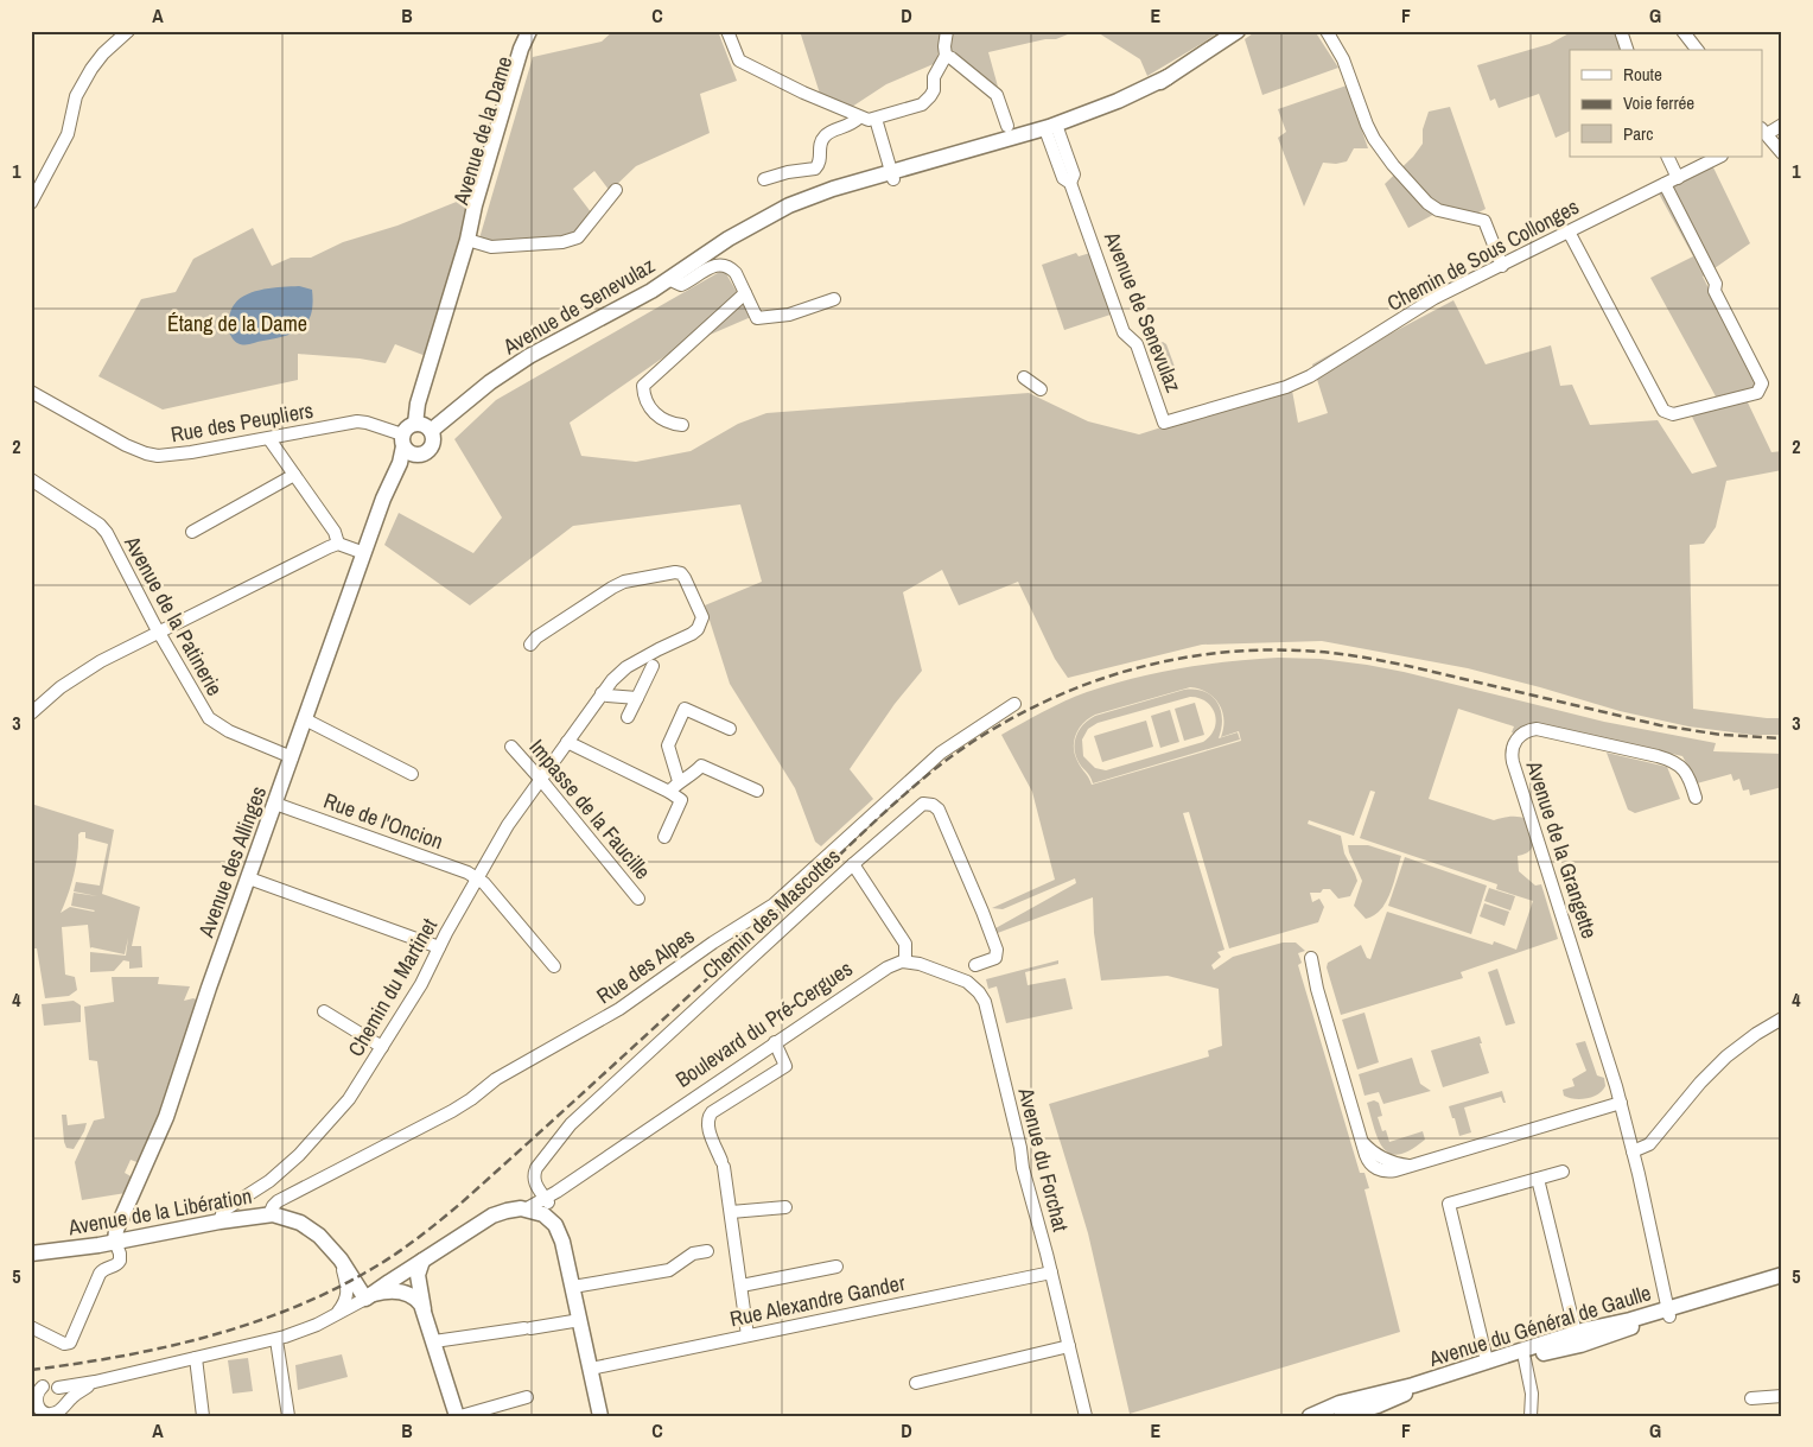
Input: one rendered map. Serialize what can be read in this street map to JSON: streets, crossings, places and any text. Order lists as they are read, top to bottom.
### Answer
{
  "streets": {
    "main road": [
      "Avenue de la Dame",
      "Avenue de Senevulaz",
      "Avenue des Allinges",
      "Avenue de la Libération",
      "Avenue du Général de Gaulle"
    ],
    "street": [
      "Chemin de Sous Collonges",
      "Rue des Peupliers",
      "Avenue de la Patinerie",
      "Impasse de la Faucille",
      "Rue de l'Oncion",
      "Avenue de la Grangette",
      "Chemin des Mascottes",
      "Rue des Alpes",
      "Chemin du Martinet",
      "Boulevard du Pré-Cergues",
      "Avenue du Forchat",
      "Rue Alexandre Gander"
    ]
  },
  "crossings": [
    ["Avenue de la Dame", "Avenue de Senevulaz"],
    ["Avenue de la Dame", "Rue des Peupliers"],
    ["Avenue de la Dame", "Avenue des Allinges"],
    ["Chemin de Sous Collonges", "Avenue de Senevulaz"],
    ["Avenue de Senevulaz", "Rue des Peupliers"],
    ["Avenue de Senevulaz", "Avenue des Allinges"],
    ["Rue des Peupliers", "Avenue des Allinges"],
    ["Avenue de la Patinerie", "Avenue des Allinges"],
    ["Impasse de la Faucille", "Chemin du Martinet"],
    ["Rue de l'Oncion", "Avenue des Allinges"],
    ["Rue de l'Oncion", "Chemin du Martinet"],
    ["Avenue de la Grangette", "Avenue du Général de Gaulle"],
    ["Avenue des Allinges", "Avenue de la Libération"],
    ["Chemin des Mascottes", "Boulevard du Pré-Cergues"],
    ["Rue des Alpes", "Avenue de la Libération"],
    ["Chemin du Martinet", "Avenue de la Libération"],
    ["Boulevard du Pré-Cergues", "Avenue du Forchat"],
    ["Avenue du Forchat", "Rue Alexandre Gander"]
  ],
  "parks": ["Étang de la Dame"],
  "legend": ["Route", "Voie ferrée", "Parc"],
  "grid": {
    "columns": [
      "A",
      "B",
      "C",
      "D",
      "E",
      "F",
      "G"
    ],
    "rows": [
      "1",
      "2",
      "3",
      "4",
      "5"
    ]
  }
}
